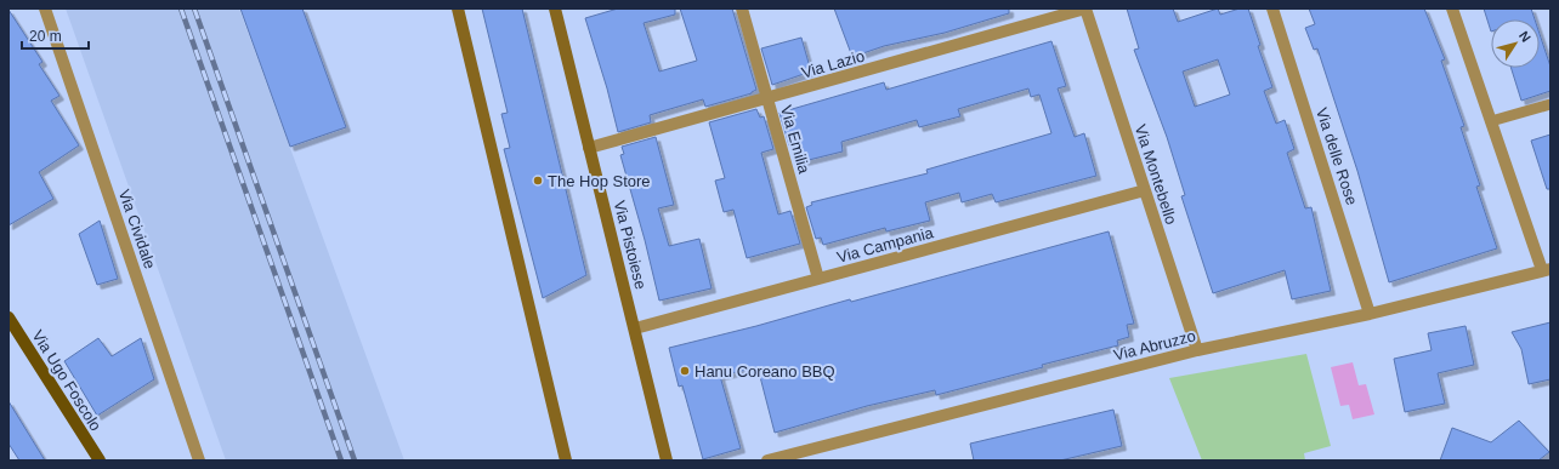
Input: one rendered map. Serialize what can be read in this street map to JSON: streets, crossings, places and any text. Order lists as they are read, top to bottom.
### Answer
{
  "streets": {
    "main road": ["Via Pistoiese", "Via Ugo Foscolo"],
    "street": [
      "Via Lazio",
      "Via Emilia",
      "Via delle Rose",
      "Via Montebello",
      "Via Cividale",
      "Via Campania",
      "Via Abruzzo"
    ]
  },
  "crossings": [
    ["Via Lazio", "Via Emilia"],
    ["Via Lazio", "Via Montebello"],
    ["Via Lazio", "Via Pistoiese"],
    ["Via Emilia", "Via Campania"],
    ["Via delle Rose", "Via Abruzzo"],
    ["Via Montebello", "Via Campania"],
    ["Via Montebello", "Via Abruzzo"],
    ["Via Pistoiese", "Via Campania"]
  ],
  "places": ["The Hop Store", "Hanu Coreano BBQ"],
  "scale_bar": "20 m",
  "north": "top right"
}
